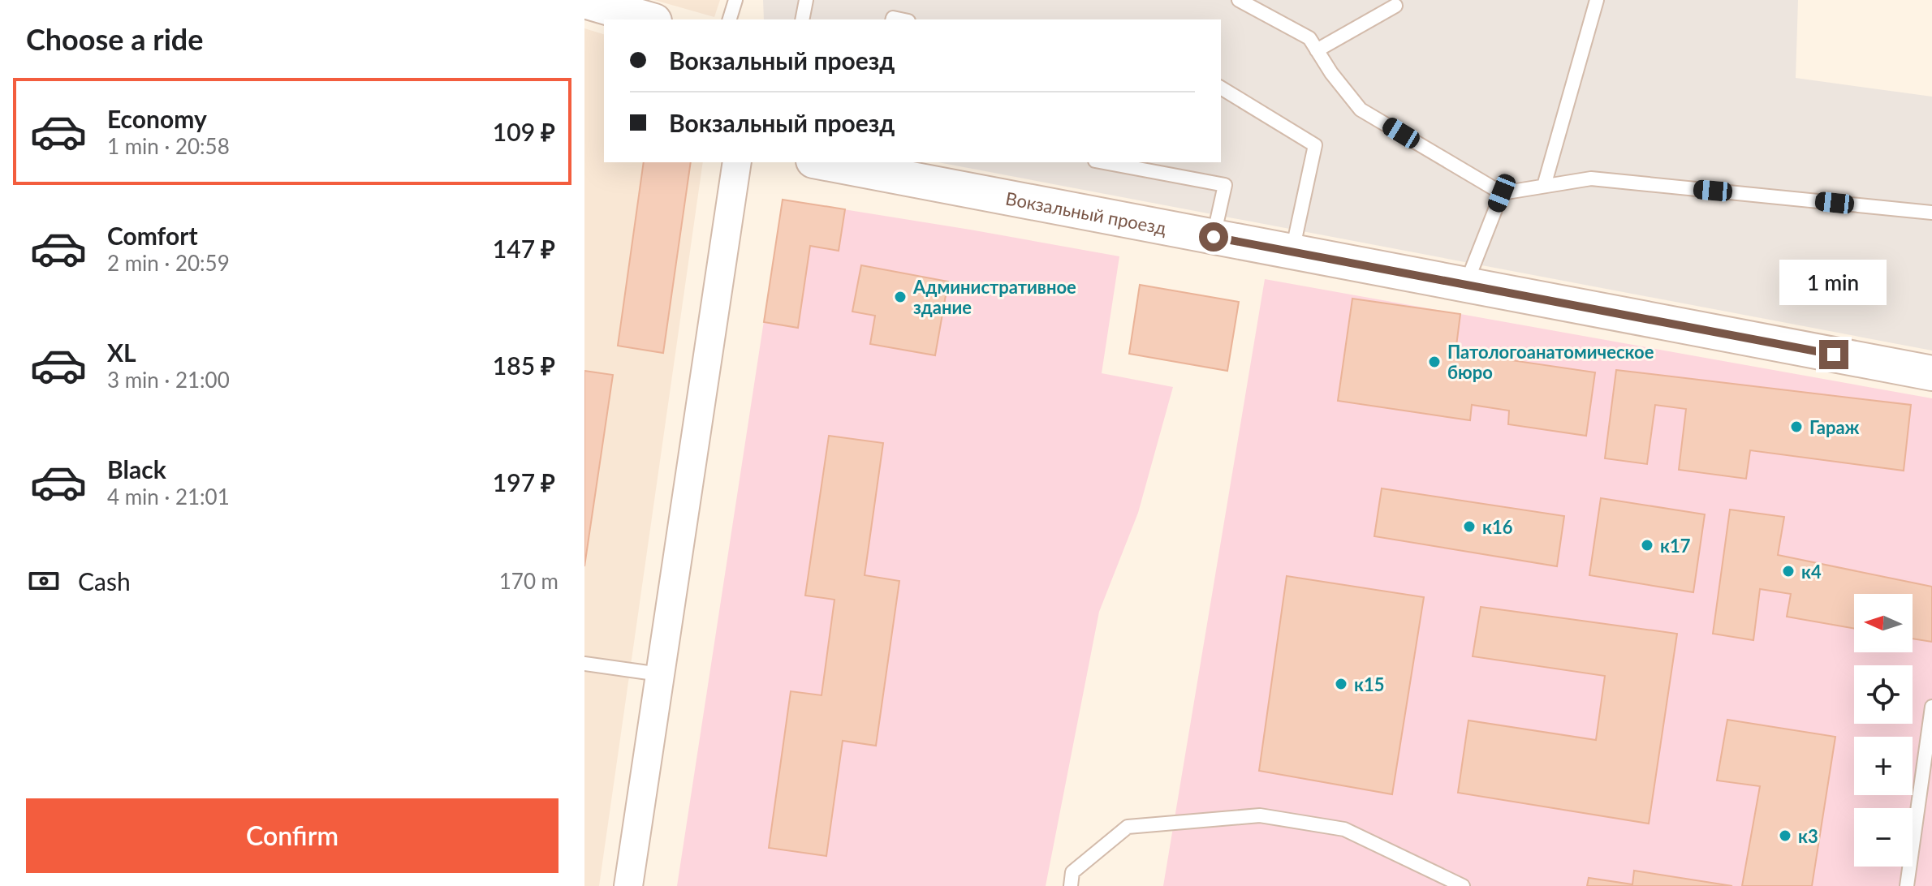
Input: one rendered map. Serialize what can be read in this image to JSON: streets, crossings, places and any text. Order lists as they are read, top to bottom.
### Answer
{
  "streets": {
    "street": ["Вокзальный проезд"]
  },
  "places": [
    "Административное здание",
    "Патологоанатомическое бюро",
    "Гараж",
    "к16",
    "к17",
    "к4",
    "к15",
    "к3"
  ],
  "north": "left",
  "page": {
    "heading": "Choose a ride",
    "banner": ["Вокзальный проезд", "Вокзальный проезд"],
    "list": [
      {
        "name": "Economy",
        "note": "1 min · 20:58",
        "value": "109 ₽"
      },
      {
        "name": "Comfort",
        "note": "2 min · 20:59",
        "value": "147 ₽"
      },
      {
        "name": "XL",
        "note": "3 min · 21:00",
        "value": "185 ₽"
      },
      {
        "name": "Black",
        "note": "4 min · 21:01",
        "value": "197 ₽"
      }
    ],
    "bubble": "1 min",
    "pay": ["Cash", "170 m"],
    "map_buttons": ["+", "−"],
    "buttons": "Confirm"
  }
}
